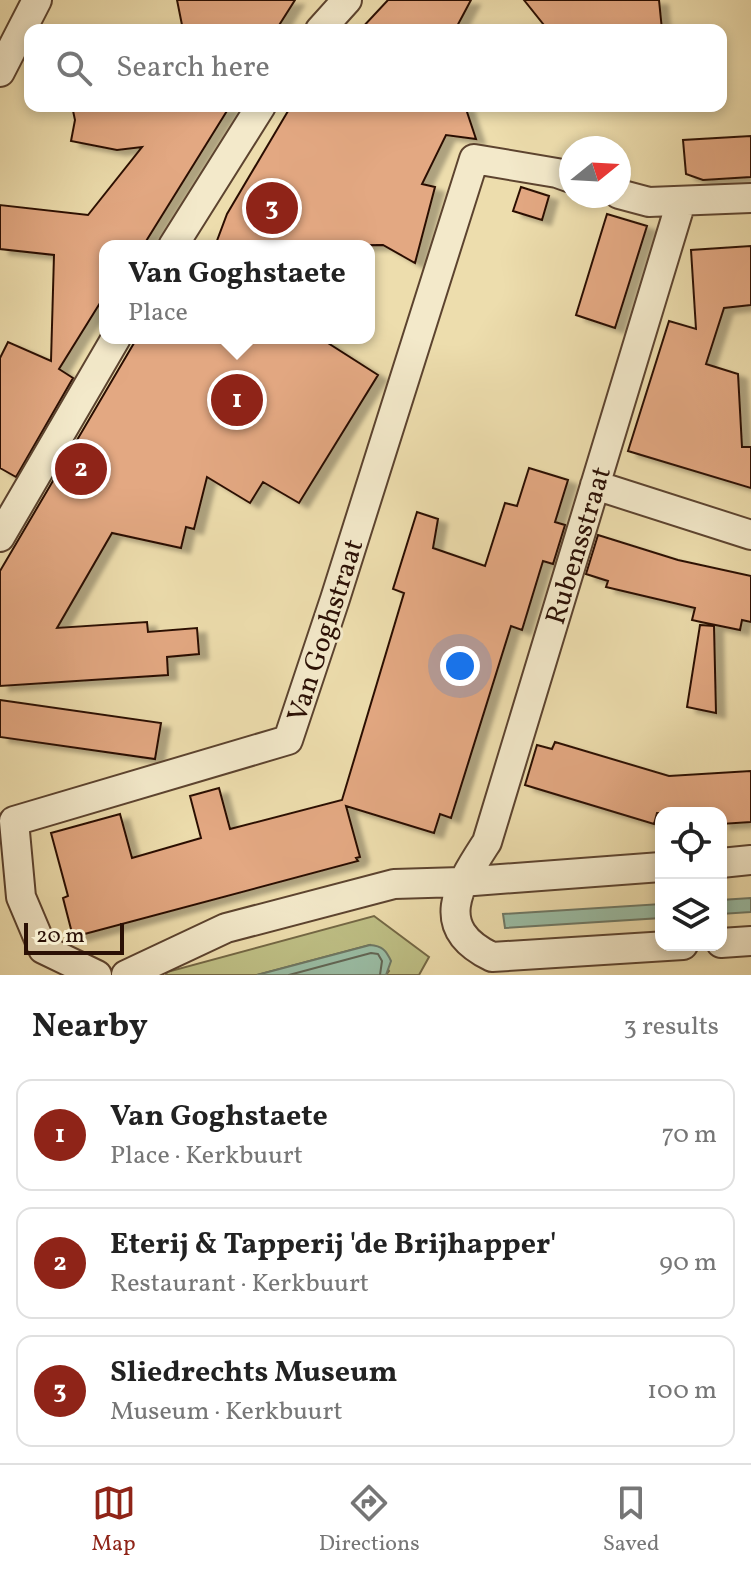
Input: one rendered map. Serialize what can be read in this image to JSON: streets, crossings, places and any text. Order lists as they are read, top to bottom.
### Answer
{
  "streets": {
    "street": ["Rubensstraat", "Van Goghstraat"]
  },
  "scale_bar": "20 m",
  "north": "right",
  "page": {
    "search": "Search here",
    "pins": ["3", "1", "2"],
    "popup": ["Van Goghstaete", "Place"],
    "scale": "20 m",
    "heading": ["Nearby", "3 results"],
    "list": [
      {
        "mark": "1",
        "name": "Van Goghstaete",
        "note": "Place · Kerkbuurt",
        "value": "70 m"
      },
      {
        "mark": "2",
        "name": "Eterij & Tapperij 'de Brijhapper'",
        "note": "Restaurant · Kerkbuurt",
        "value": "90 m"
      },
      {
        "mark": "3",
        "name": "Sliedrechts Museum",
        "note": "Museum · Kerkbuurt",
        "value": "100 m"
      }
    ],
    "nav": ["Map", "Directions", "Saved"]
  }
}
